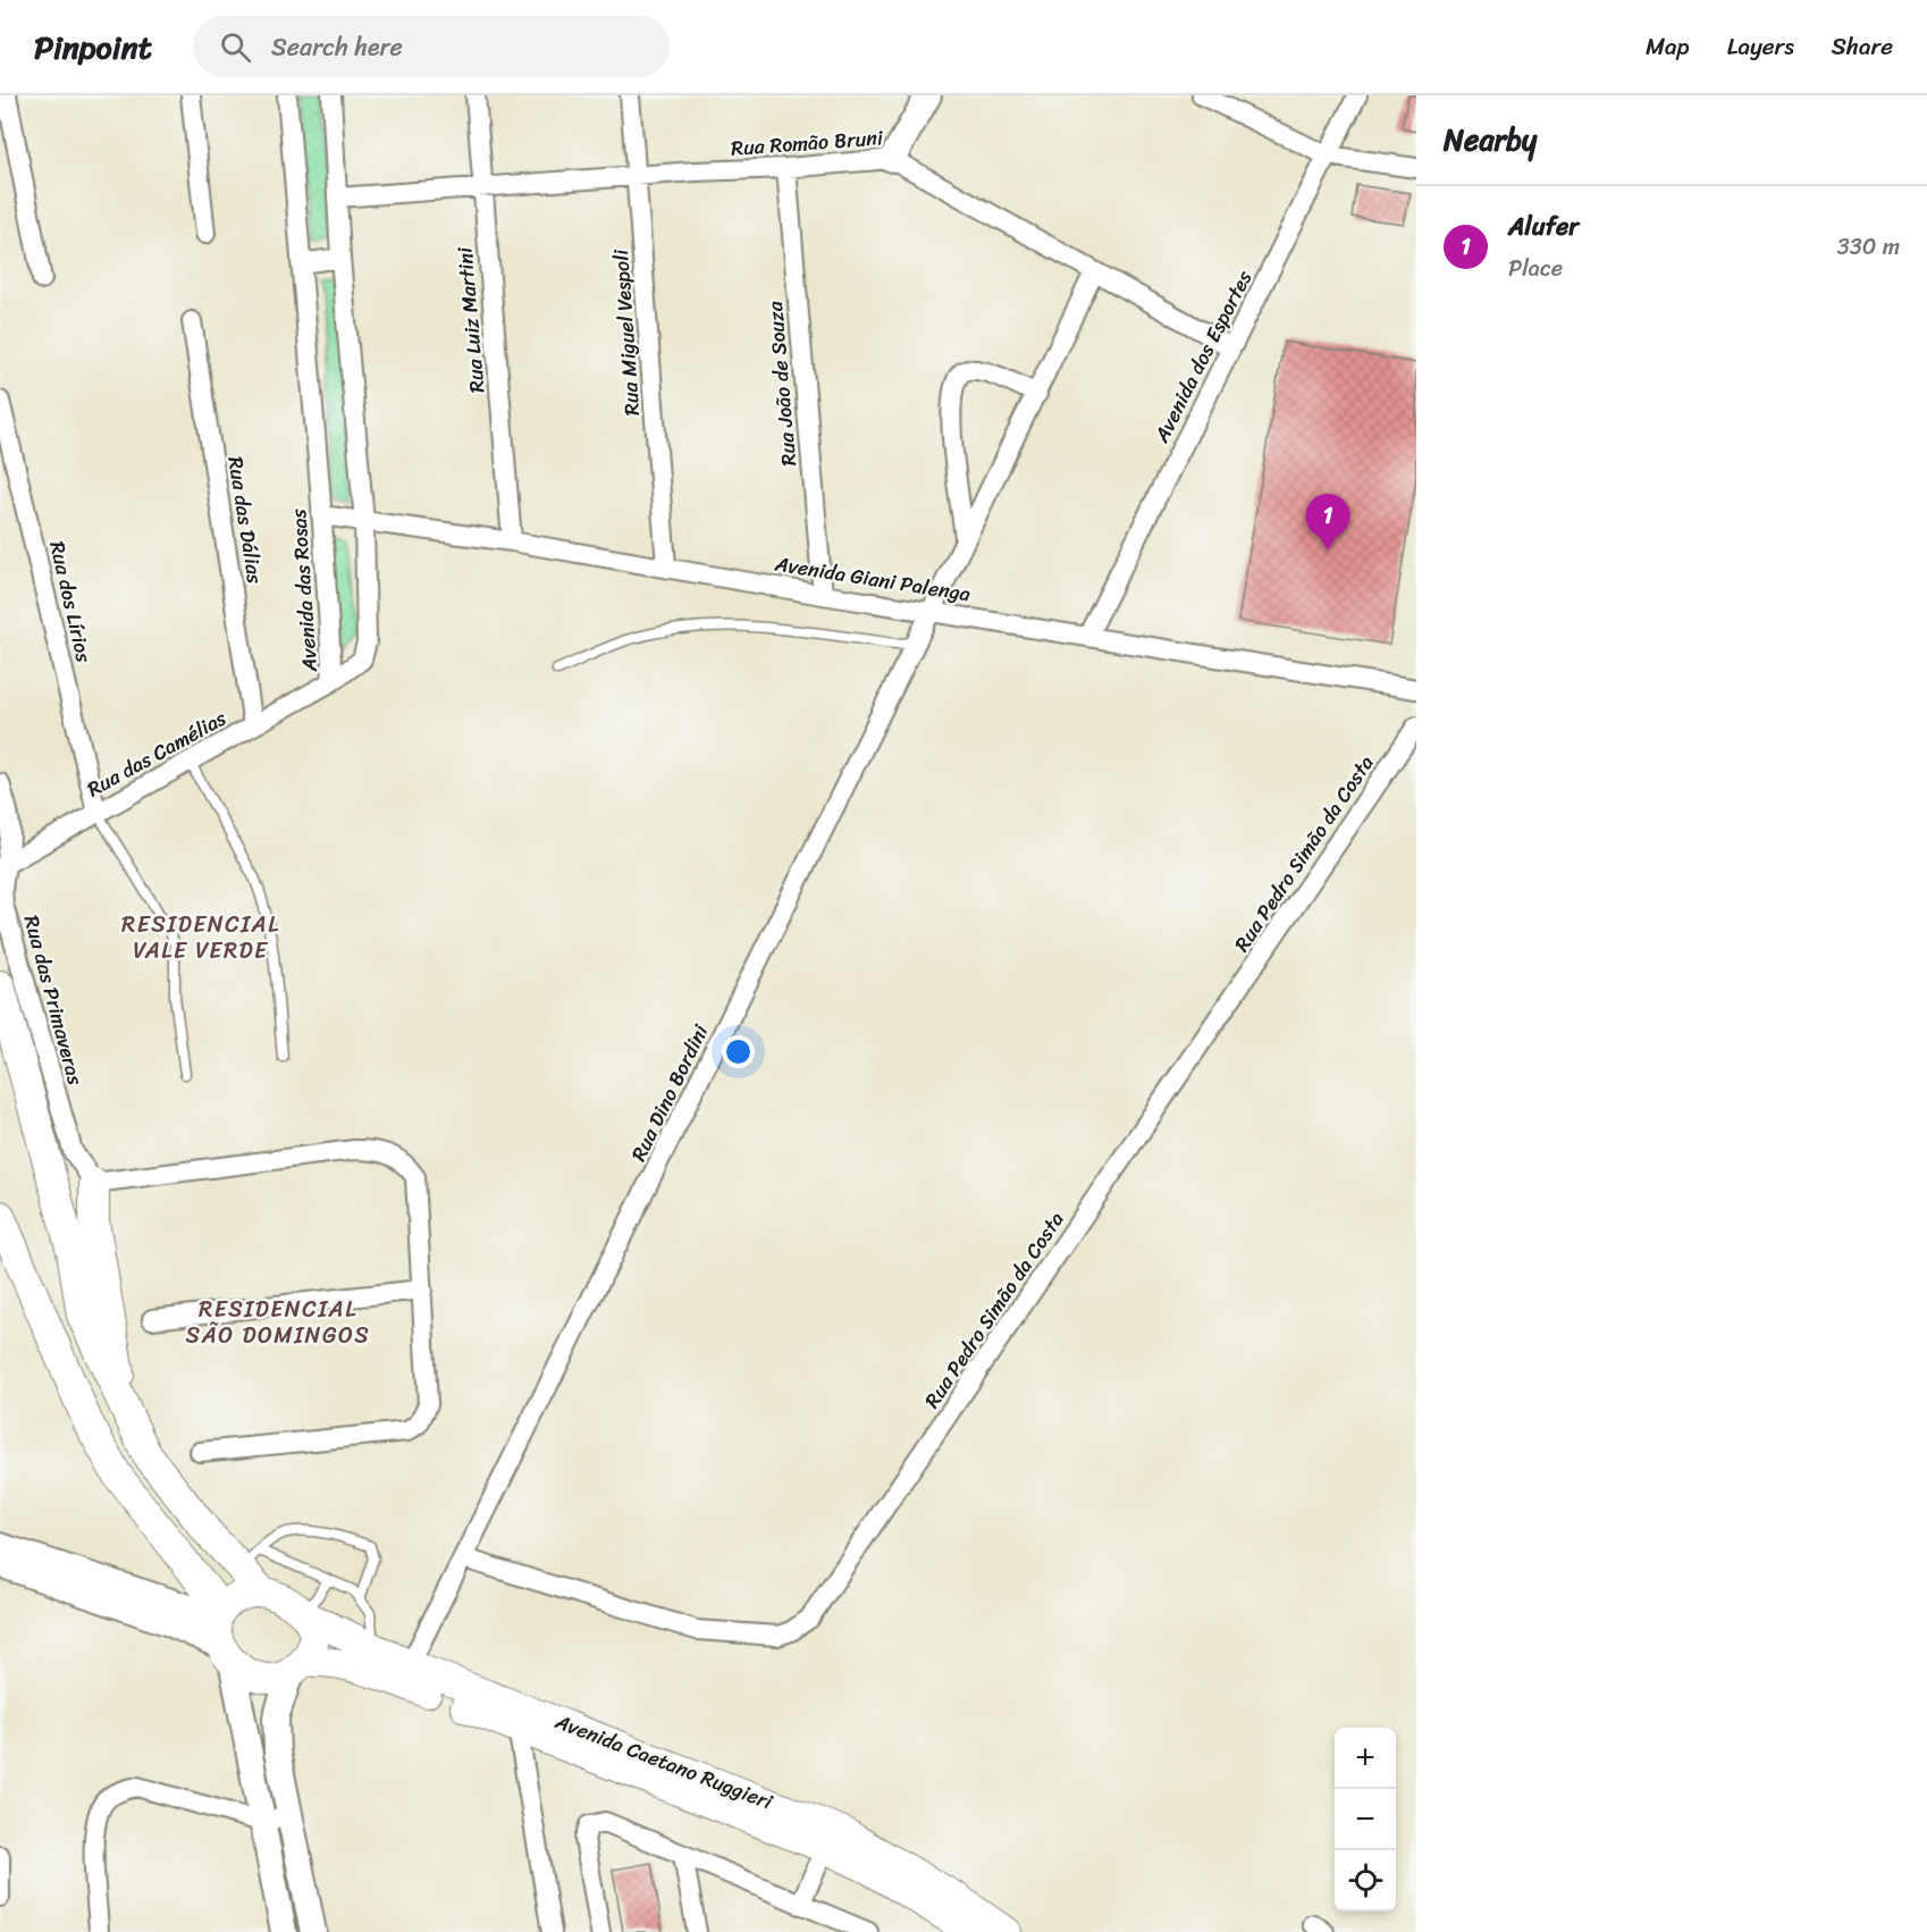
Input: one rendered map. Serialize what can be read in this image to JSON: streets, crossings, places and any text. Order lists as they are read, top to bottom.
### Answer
{
  "streets": {
    "main road": ["Avenida Caetano Ruggieri"],
    "street": [
      "Rua Romão Bruni",
      "Rua Luiz Martini",
      "Rua Miguel Vespoli",
      "Avenida dos Esportes",
      "Rua João de Souza",
      "Rua das Dálias",
      "Avenida Giani Palenga",
      "Avenida das Rosas",
      "Rua dos Lírios",
      "Rua das Camélias",
      "Rua Pedro Simão da Costa",
      "Rua das Primaveras",
      "Rua Dino Bordini"
    ]
  },
  "crossings": [
    ["Rua Romão Bruni", "Rua Luiz Martini"],
    ["Rua Romão Bruni", "Rua Miguel Vespoli"],
    ["Rua Romão Bruni", "Avenida dos Esportes"],
    ["Rua Romão Bruni", "Rua João de Souza"],
    ["Rua Romão Bruni", "Avenida das Rosas"],
    ["Rua Romão Bruni", "Rua Dino Bordini"],
    ["Rua Luiz Martini", "Avenida Giani Palenga"],
    ["Rua Miguel Vespoli", "Avenida Giani Palenga"],
    ["Avenida dos Esportes", "Avenida Giani Palenga"],
    ["Rua João de Souza", "Avenida Giani Palenga"],
    ["Rua das Dálias", "Rua das Camélias"],
    ["Avenida Giani Palenga", "Avenida das Rosas"],
    ["Avenida Giani Palenga", "Rua Dino Bordini"],
    ["Avenida das Rosas", "Rua das Camélias"],
    ["Rua dos Lírios", "Rua das Camélias"],
    ["Rua das Camélias", "Rua das Primaveras"],
    ["Rua Pedro Simão da Costa", "Rua Dino Bordini"],
    ["Rua Dino Bordini", "Avenida Caetano Ruggieri"]
  ],
  "districts": ["RESIDENCIAL VALE VERDE", "RESIDENCIAL SÃO DOMINGOS"],
  "page": {
    "header": "Pinpoint",
    "search": "Search here",
    "nav": ["Map", "Layers", "Share"],
    "heading": "Nearby",
    "list": [
      {
        "mark": "1",
        "name": "Alufer",
        "note": "Place",
        "value": "330 m"
      }
    ],
    "pins": "1",
    "map_buttons": ["+", "−"]
  }
}
